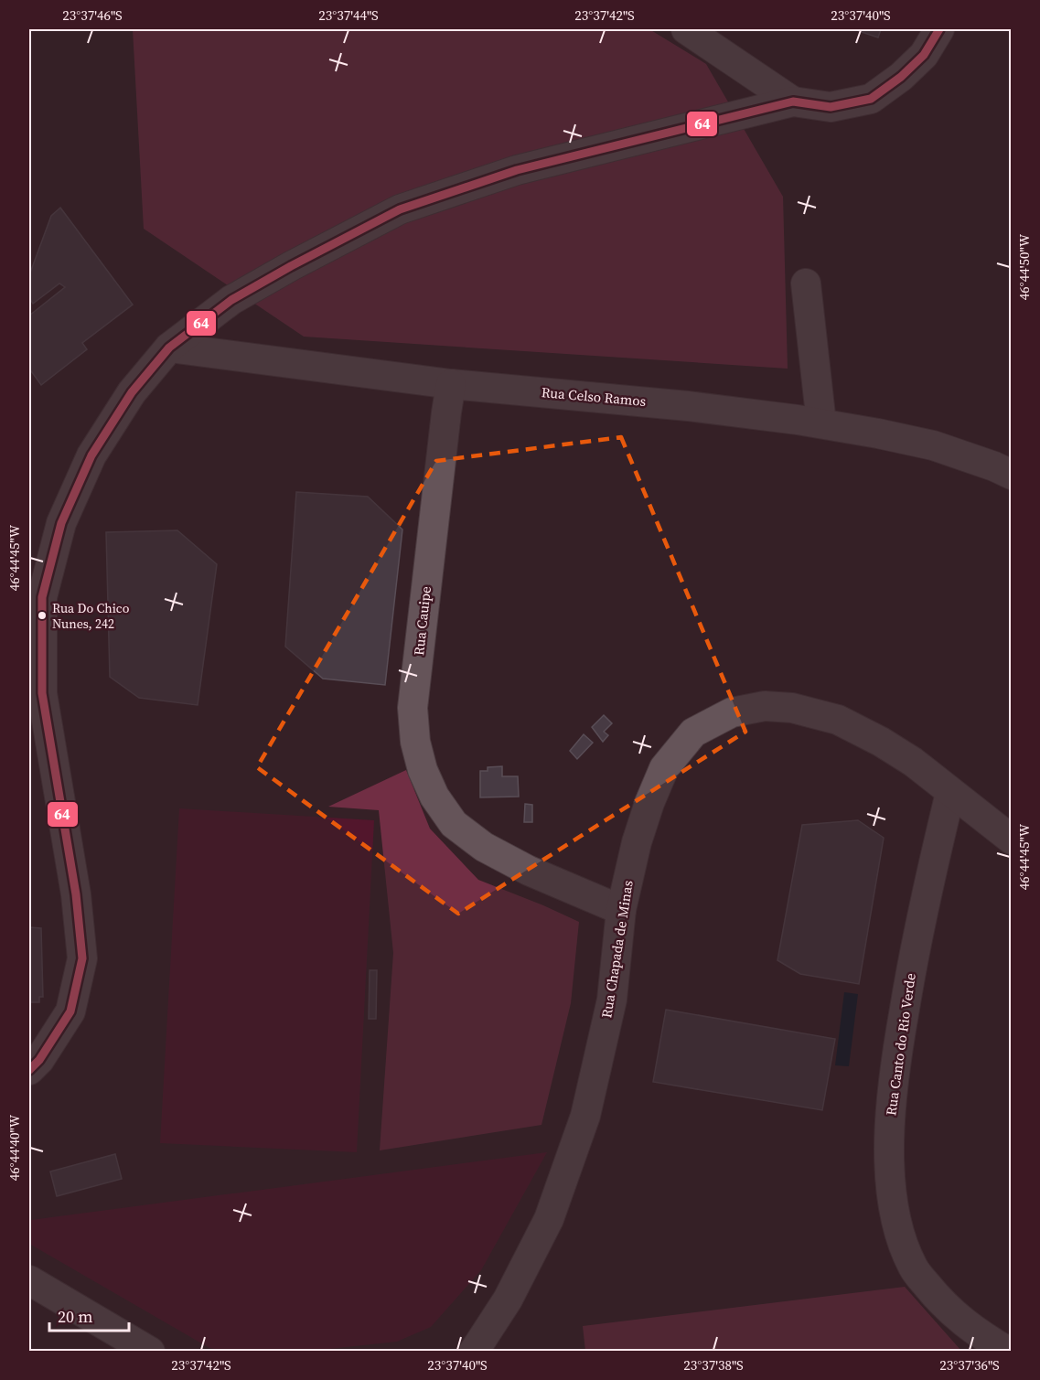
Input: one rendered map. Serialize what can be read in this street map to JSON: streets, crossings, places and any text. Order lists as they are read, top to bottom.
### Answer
{
  "streets": {
    "street": [
      "Rua Celso Ramos",
      "Rua Cauipe",
      "Rua Chapada de Minas",
      "Rua Canto do Rio Verde"
    ]
  },
  "crossings": [
    ["Rua Celso Ramos", "Rua Cauipe"],
    ["Rua Cauipe", "Rua Chapada de Minas"],
    ["Rua Chapada de Minas", "Rua Canto do Rio Verde"]
  ],
  "places": ["Rua Do Chico Nunes, 242"],
  "lines": ["transit line 64"],
  "scale_bar": "20 m",
  "coordinates": [
    "23°37'46\"S",
    "23°37'44\"S",
    "23°37'42\"S",
    "23°37'40\"S",
    "46°44'50\"W",
    "46°44'45\"W",
    "46°44'40\"W",
    "23°37'38\"S",
    "23°37'36\"S"
  ]
}
